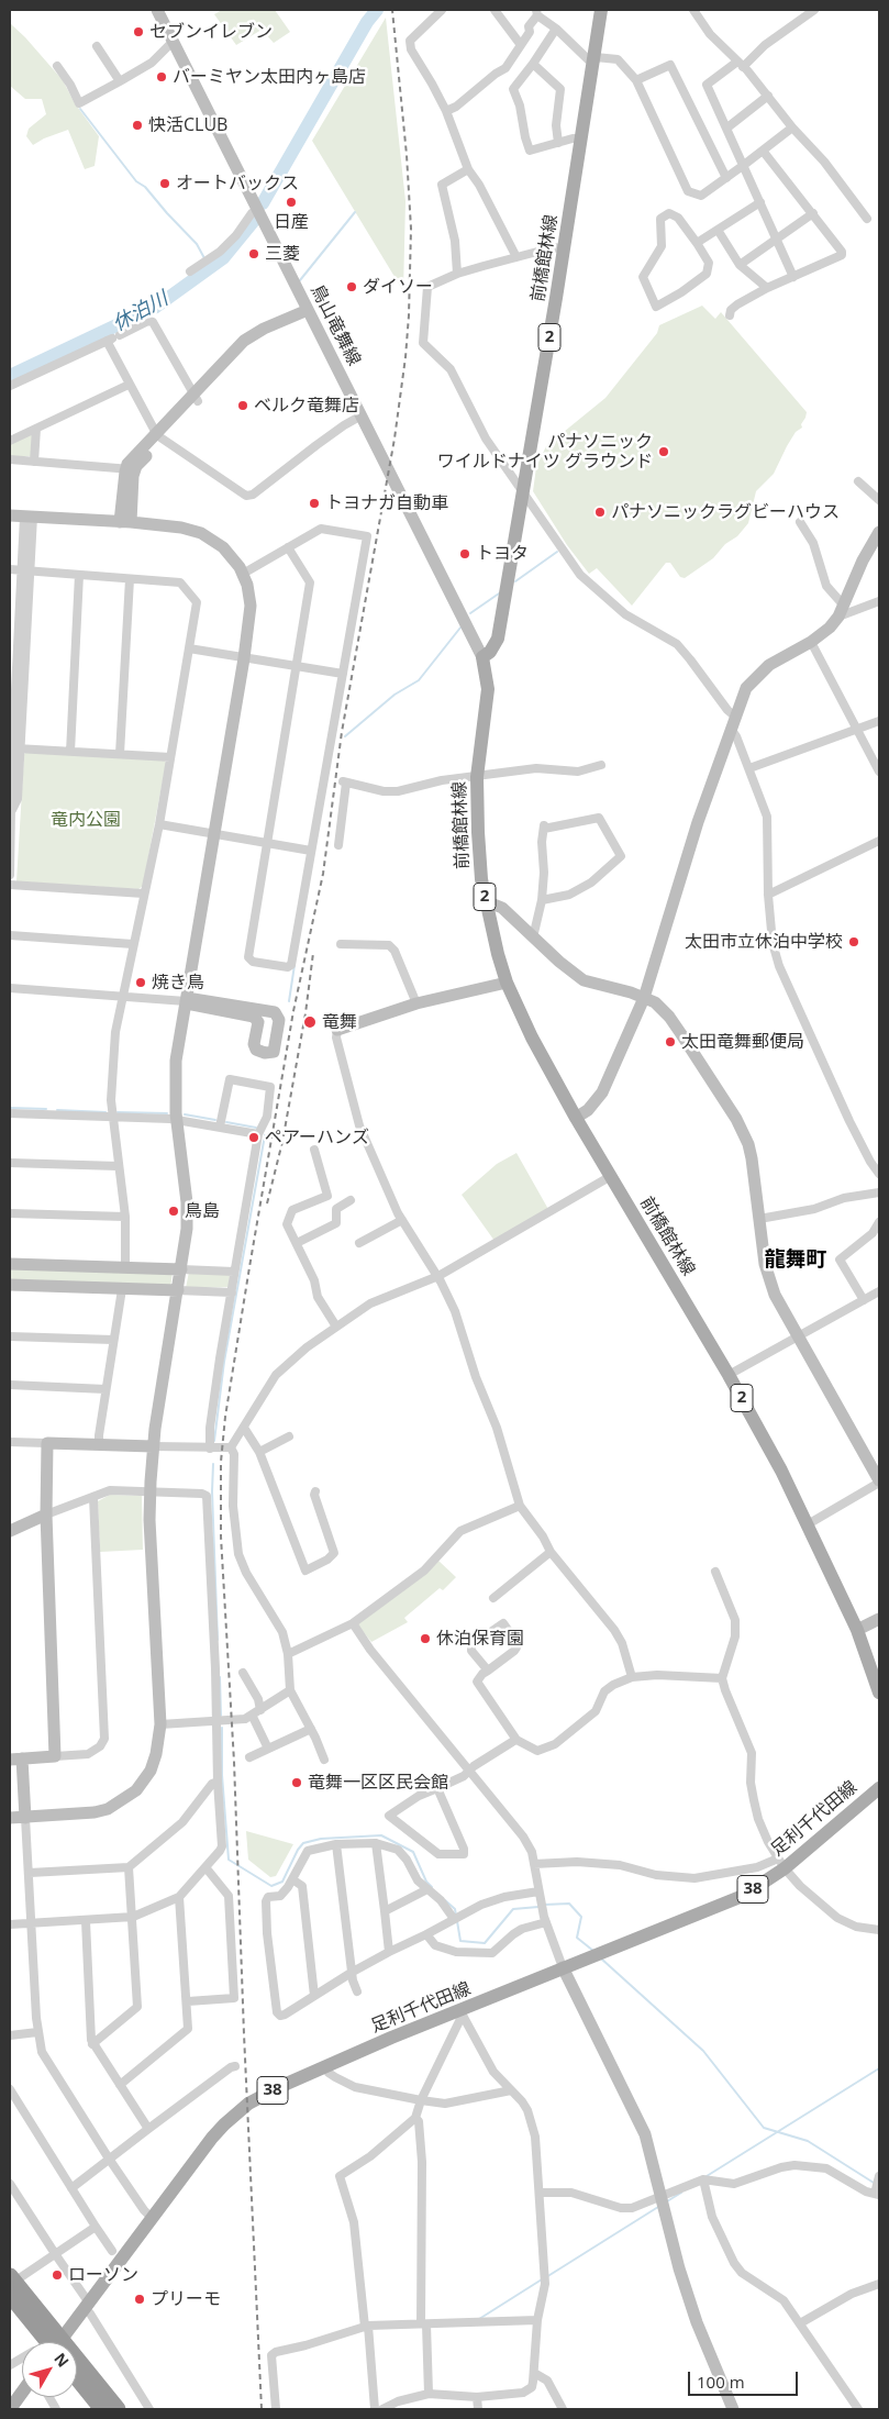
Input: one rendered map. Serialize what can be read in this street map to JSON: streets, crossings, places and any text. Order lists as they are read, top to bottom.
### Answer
{
  "streets": {
    "main road": [
      "前橋館林線",
      "2",
      "足利千代田線",
      "38"
    ],
    "street": ["鳥山竜舞線"]
  },
  "crossings": [
    ["前橋館林線", "鳥山竜舞線"]
  ],
  "districts": ["龍舞町"],
  "water": ["休泊川"],
  "parks": ["竜内公園"],
  "places": [
    "セブンイレブン",
    "バーミヤン太田内ヶ島店",
    "快活CLUB",
    "オートバックス",
    "日産",
    "三菱",
    "ダイソー",
    "ベルク竜舞店",
    "パナソニック ワイルドナイツ グラウンド",
    "トヨナガ自動車",
    "パナソニックラグビーハウス",
    "トヨタ",
    "太田市立休泊中学校",
    "焼き鳥",
    "竜舞",
    "太田竜舞郵便局",
    "ペアーハンズ",
    "鳥島",
    "休泊保育園",
    "竜舞一区区民会館",
    "ローソン",
    "プリーモ"
  ],
  "scale_bar": "100 m",
  "north": "top right"
}
